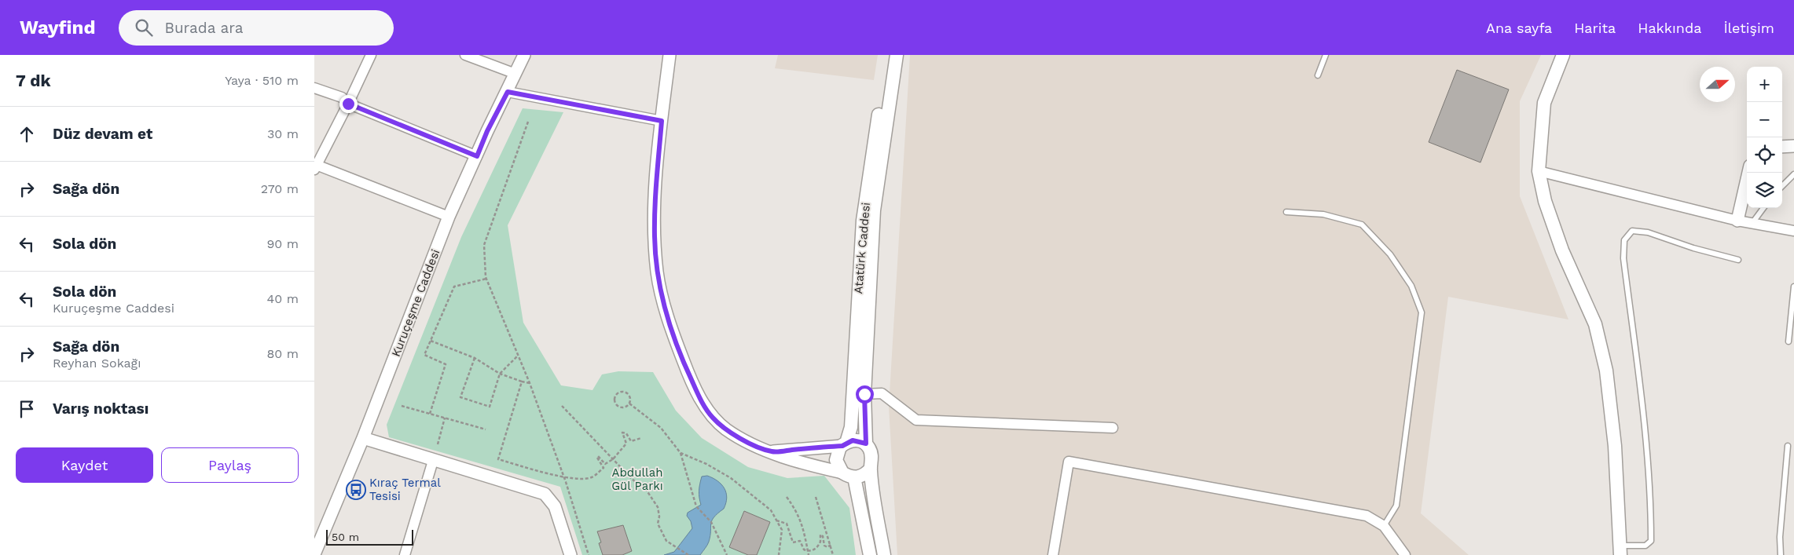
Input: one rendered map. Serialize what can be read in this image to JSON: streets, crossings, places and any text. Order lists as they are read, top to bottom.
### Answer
{
  "streets": {
    "main road": ["Atatürk Caddesi"],
    "street": ["Kuruçeşme Caddesi"]
  },
  "parks": ["Abdullah Gül Parkı"],
  "places": {
    "bus stop": ["Kıraç Termal Tesisi"]
  },
  "scale_bar": "50 m",
  "north": "right",
  "page": {
    "header": "Wayfind",
    "search": "Burada ara",
    "nav": [
      "Ana sayfa",
      "Harita",
      "Hakkında",
      "İletişim"
    ],
    "heading": ["7 dk", "Yaya · 510 m"],
    "map_buttons": ["+", "−"],
    "list": [
      ["Düz devam et", "30 m"],
      ["Sağa dön", "270 m"],
      ["Sola dön", "90 m"],
      ["Sola dön", "Kuruçeşme Caddesi", "40 m"],
      ["Sağa dön", "Reyhan Sokağı", "80 m"],
      "Varış noktası"
    ],
    "buttons": ["Kaydet", "Paylaş"],
    "scale": "50 m"
  }
}
